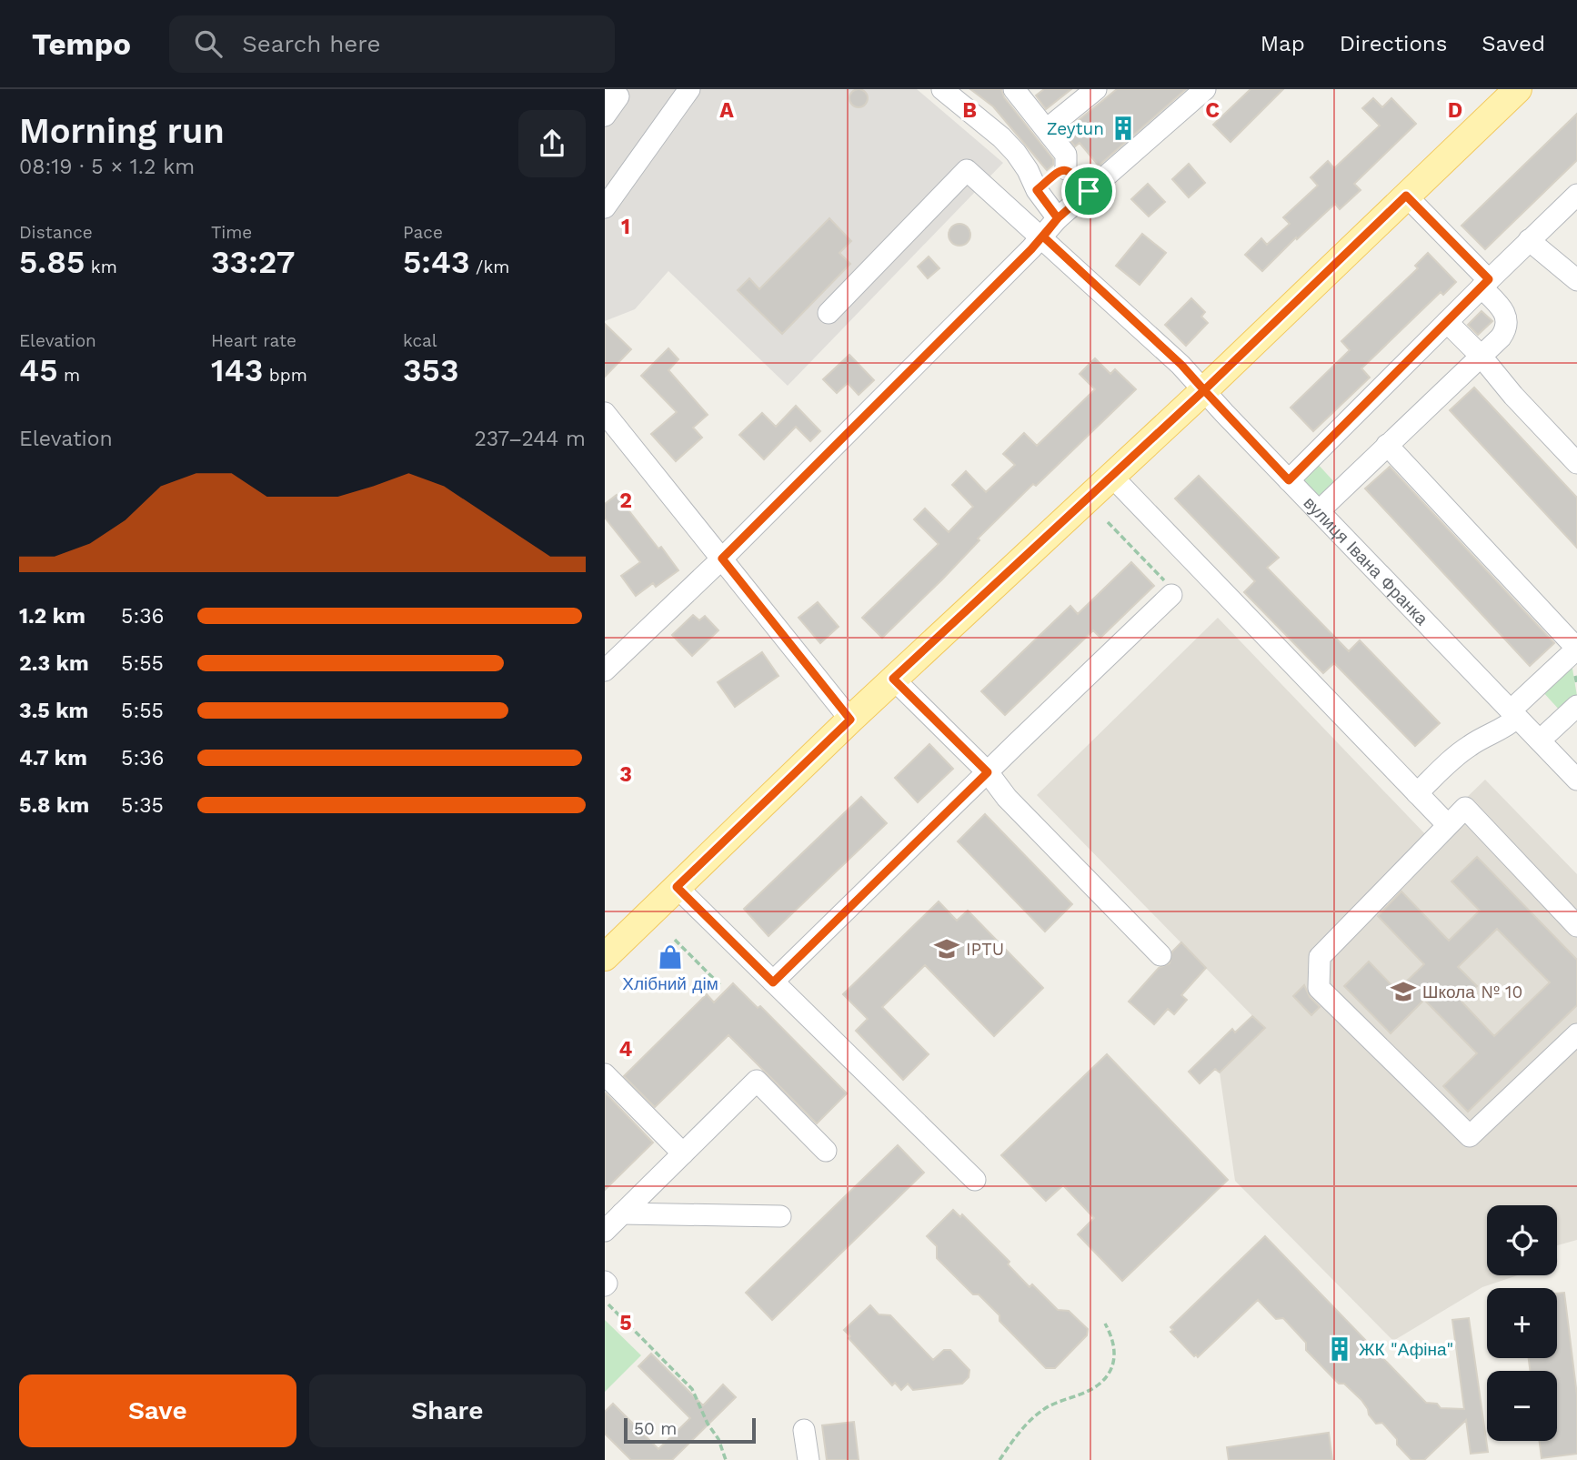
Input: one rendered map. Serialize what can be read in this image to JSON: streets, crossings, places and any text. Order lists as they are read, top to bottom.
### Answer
{
  "streets": {
    "street": ["вулиця Івана Франка"]
  },
  "places": {
    "building": ["Zeytun", "ЖК \"Афіна\""],
    "school or university": ["IPTU", "Школа № 10"],
    "shop": ["Хлібний дім"]
  },
  "scale_bar": "50 m",
  "page": {
    "header": "Tempo",
    "search": "Search here",
    "nav": ["Map", "Directions", "Saved"],
    "heading": ["Morning run", "08:19 · 5 × 1.2 km"],
    "stats": [
      ["Distance", "5.85 km"],
      ["Time", "33:27"],
      ["Pace", "5:43 /km"],
      ["Elevation", "45 m"],
      ["Heart rate", "143 bpm"],
      ["kcal", "353"]
    ],
    "chart": ["Elevation", "237–244 m"],
    "list": [
      {
        "name": "1.2 km",
        "note": "5:36"
      },
      {
        "name": "2.3 km",
        "note": "5:55"
      },
      {
        "name": "3.5 km",
        "note": "5:55"
      },
      {
        "name": "4.7 km",
        "note": "5:36"
      },
      {
        "name": "5.8 km",
        "note": "5:35"
      }
    ],
    "map_buttons": ["+", "−"],
    "buttons": ["Save", "Share"],
    "scale": "50 m"
  },
  "grid": {
    "columns": [
      "A",
      "B",
      "C",
      "D"
    ],
    "rows": [
      "1",
      "2",
      "3",
      "4",
      "5"
    ]
  }
}
